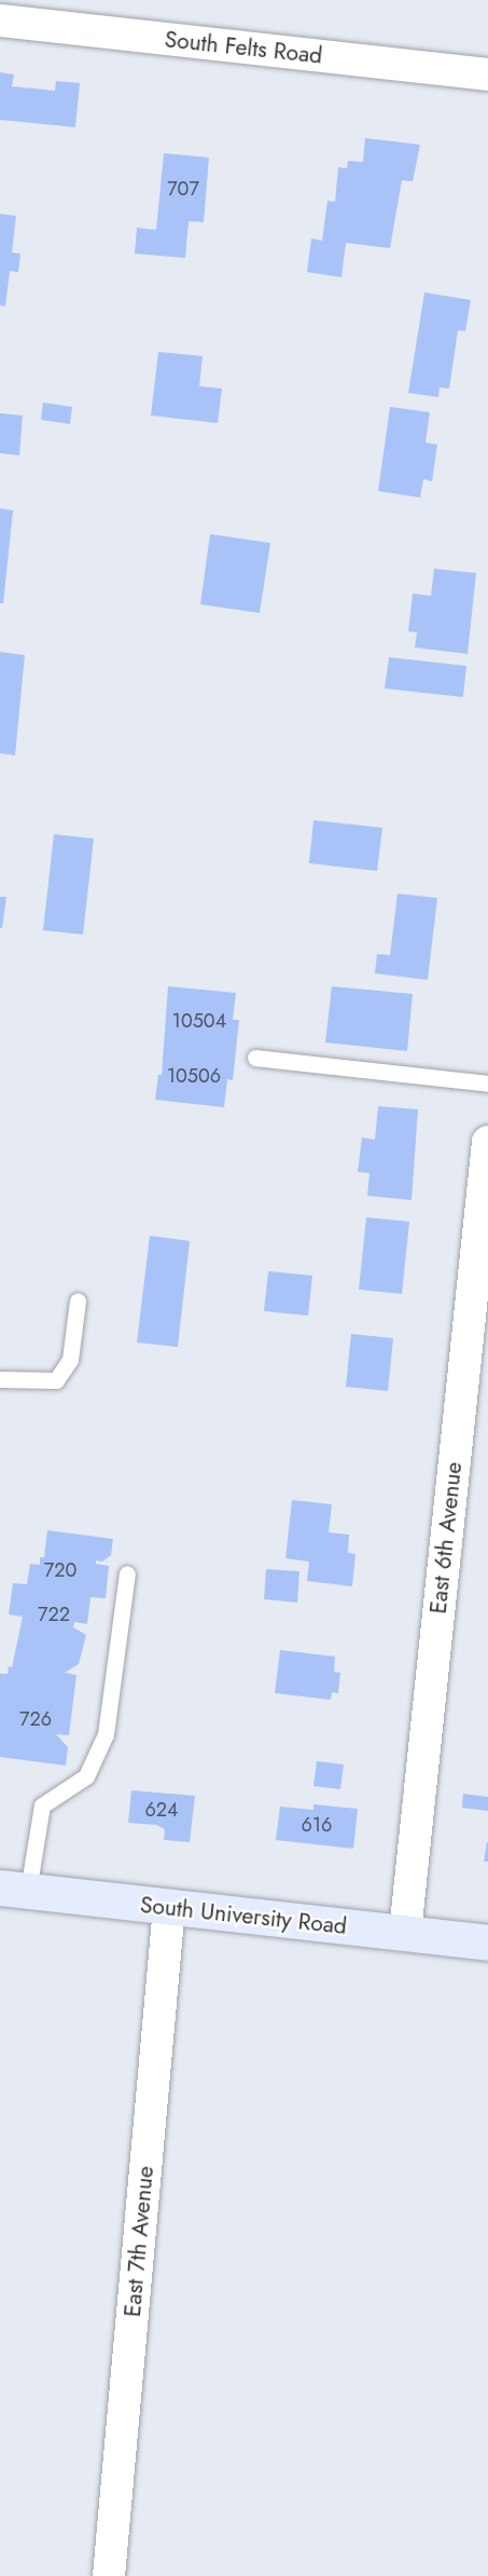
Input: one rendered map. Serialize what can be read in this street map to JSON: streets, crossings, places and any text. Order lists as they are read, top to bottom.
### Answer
{
  "streets": {
    "main road": ["South University Road"],
    "street": ["South Felts Road", "East 6th Avenue", "East 7th Avenue"]
  },
  "crossings": [
    ["East 6th Avenue", "South University Road"],
    ["South University Road", "East 7th Avenue"]
  ],
  "house_numbers": [
    "707",
    "10504",
    "10506",
    "720",
    "722",
    "726",
    "624",
    "616"
  ]
}
